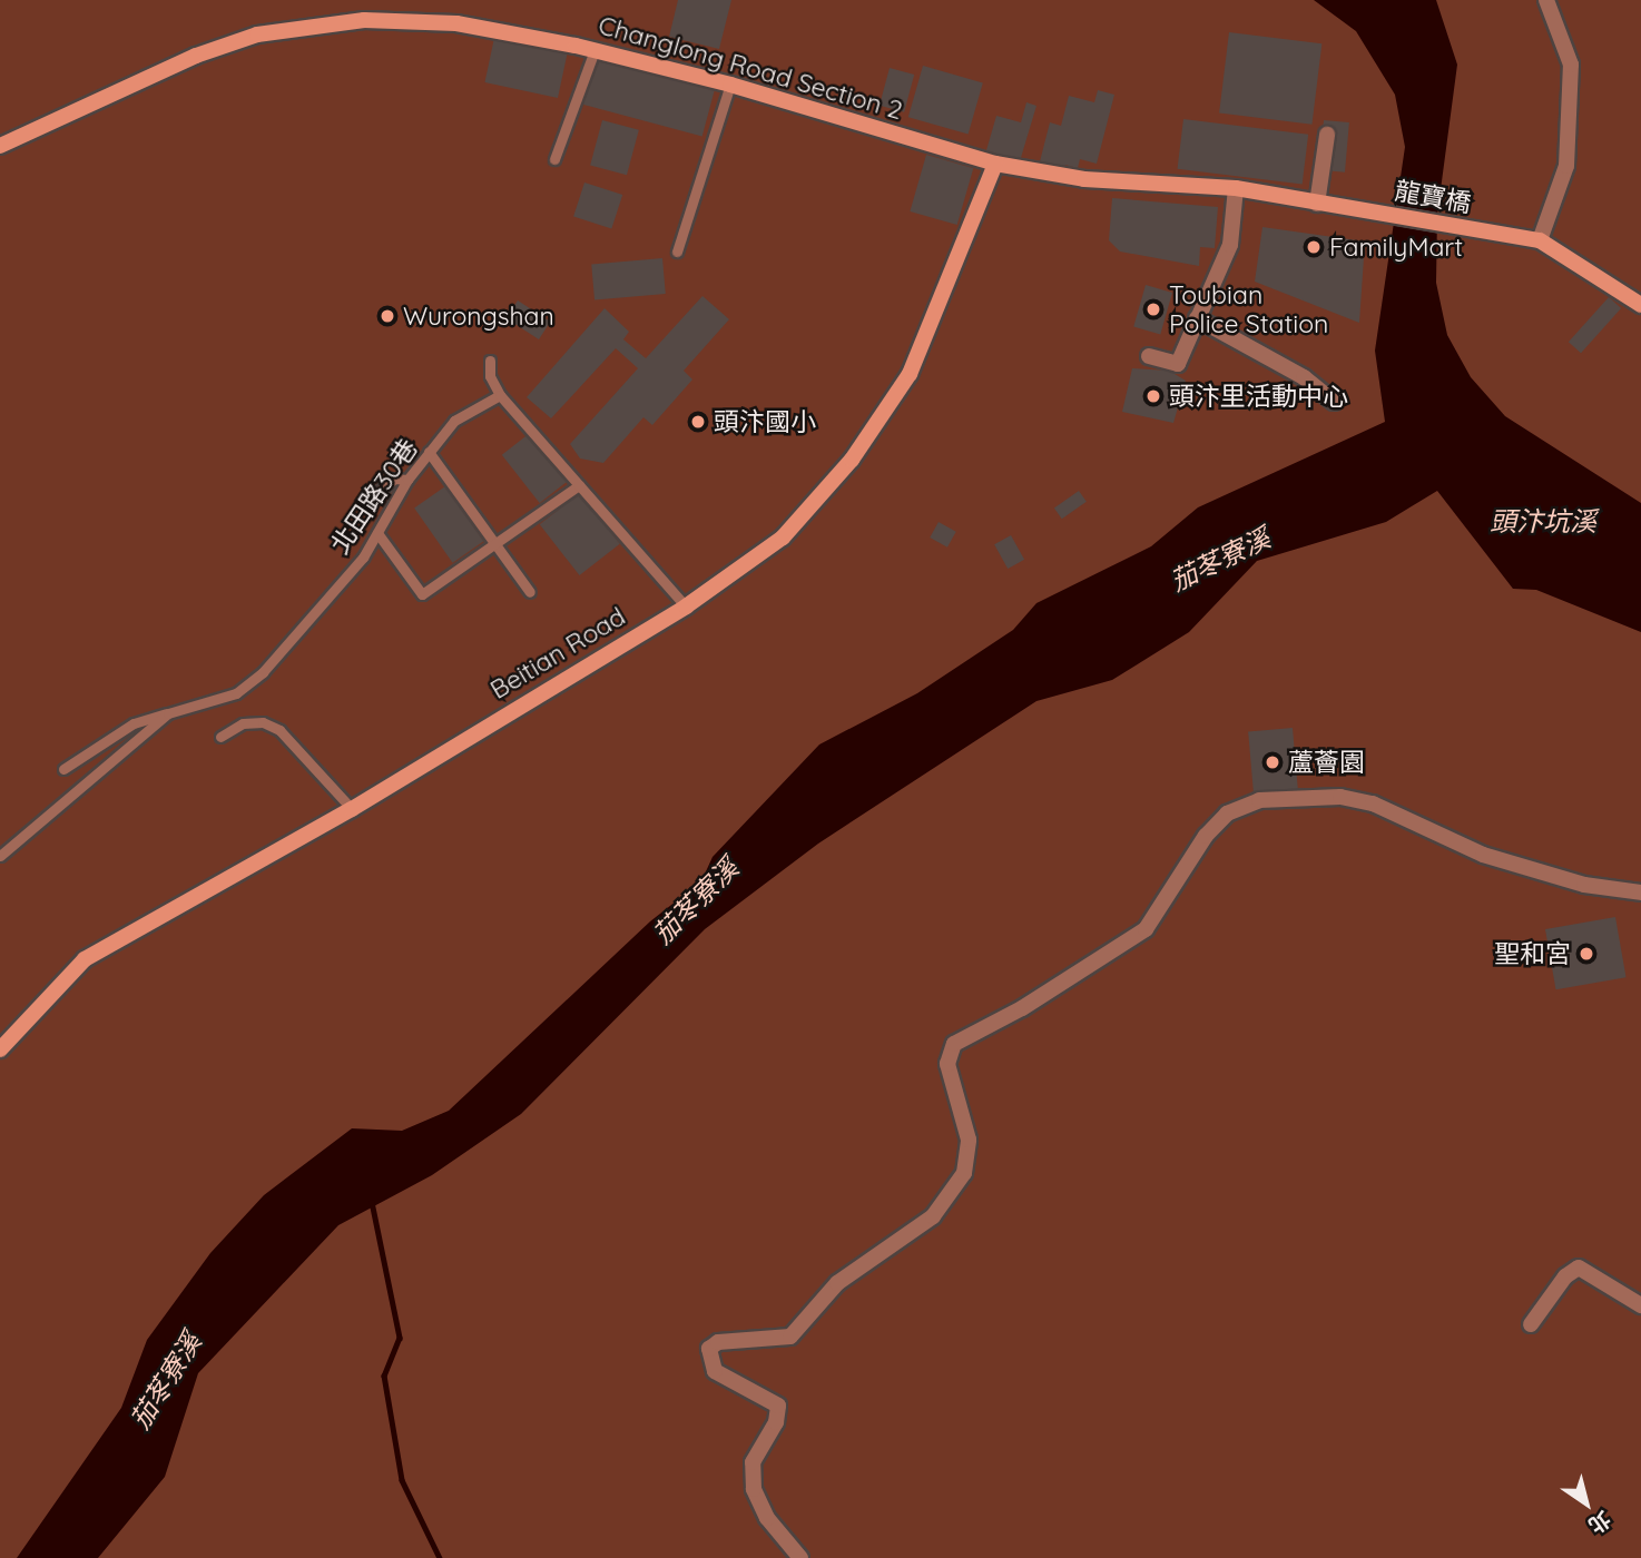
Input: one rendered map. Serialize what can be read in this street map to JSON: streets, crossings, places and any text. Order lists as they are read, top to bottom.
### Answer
{
  "streets": {
    "main road": ["Changlong Road Section 2", "龍寶橋", "Beitian Road"],
    "lane": ["北田路30巷"]
  },
  "crossings": [
    ["Changlong Road Section 2", "龍寶橋"],
    ["Changlong Road Section 2", "Beitian Road"]
  ],
  "water": ["頭汴坑溪", "茄苳寮溪"],
  "places": [
    "FamilyMart",
    "Toubian Police Station",
    "Wurongshan",
    "頭汴里活動中心",
    "頭汴國小",
    "蘆薈園",
    "聖和宮"
  ],
  "north": "bottom right"
}
